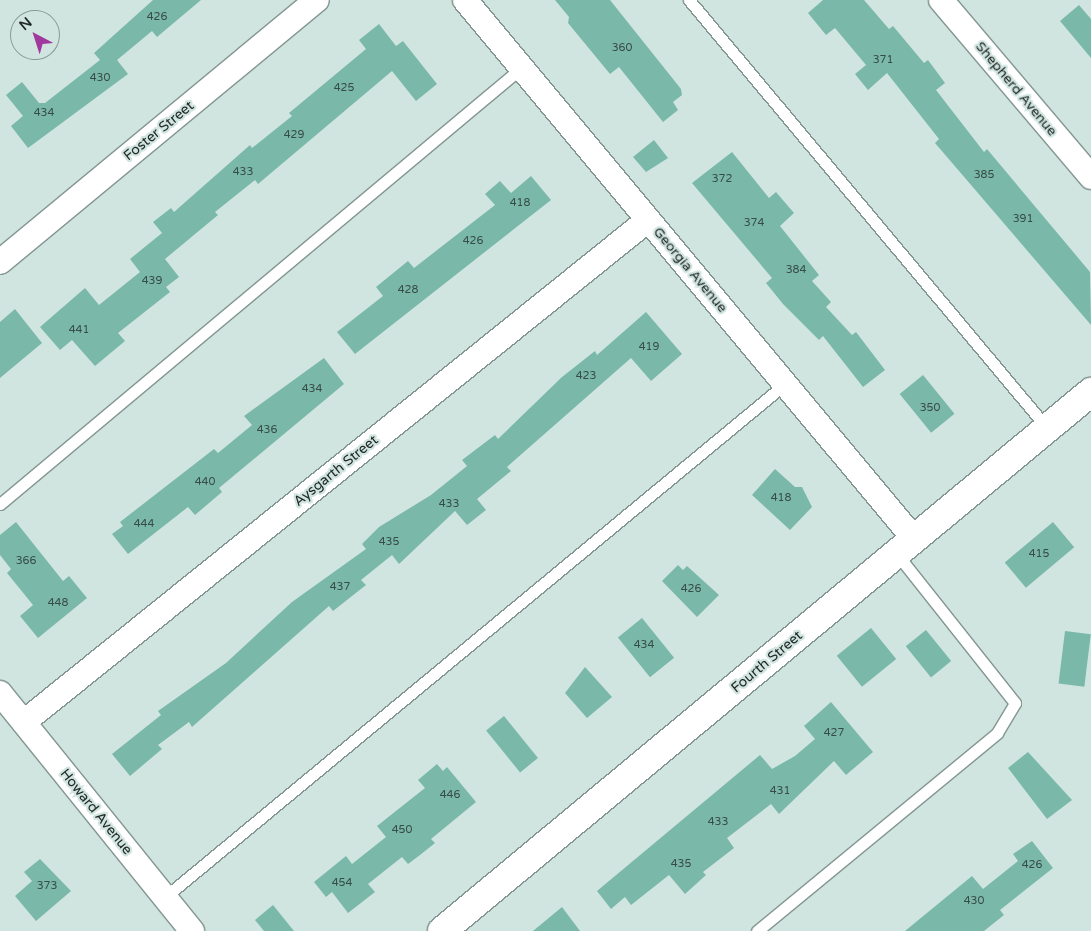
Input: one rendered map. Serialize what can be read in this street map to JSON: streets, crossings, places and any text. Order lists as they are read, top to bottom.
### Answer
{
  "streets": {
    "street": [
      "Shepherd Avenue",
      "Foster Street",
      "Georgia Avenue",
      "Aysgarth Street",
      "Fourth Street",
      "Howard Avenue"
    ]
  },
  "crossings": [
    ["Georgia Avenue", "Aysgarth Street"],
    ["Georgia Avenue", "Fourth Street"],
    ["Aysgarth Street", "Howard Avenue"]
  ],
  "house_numbers": [
    "426",
    "360",
    "371",
    "430",
    "425",
    "434",
    "429",
    "433",
    "385",
    "372",
    "418",
    "391",
    "374",
    "426",
    "384",
    "439",
    "428",
    "441",
    "419",
    "423",
    "434",
    "350",
    "436",
    "440",
    "418",
    "433",
    "444",
    "435",
    "415",
    "366",
    "437",
    "426",
    "448",
    "434",
    "427",
    "431",
    "446",
    "433",
    "450",
    "435",
    "426",
    "454",
    "373",
    "430"
  ],
  "north": "top left"
}
